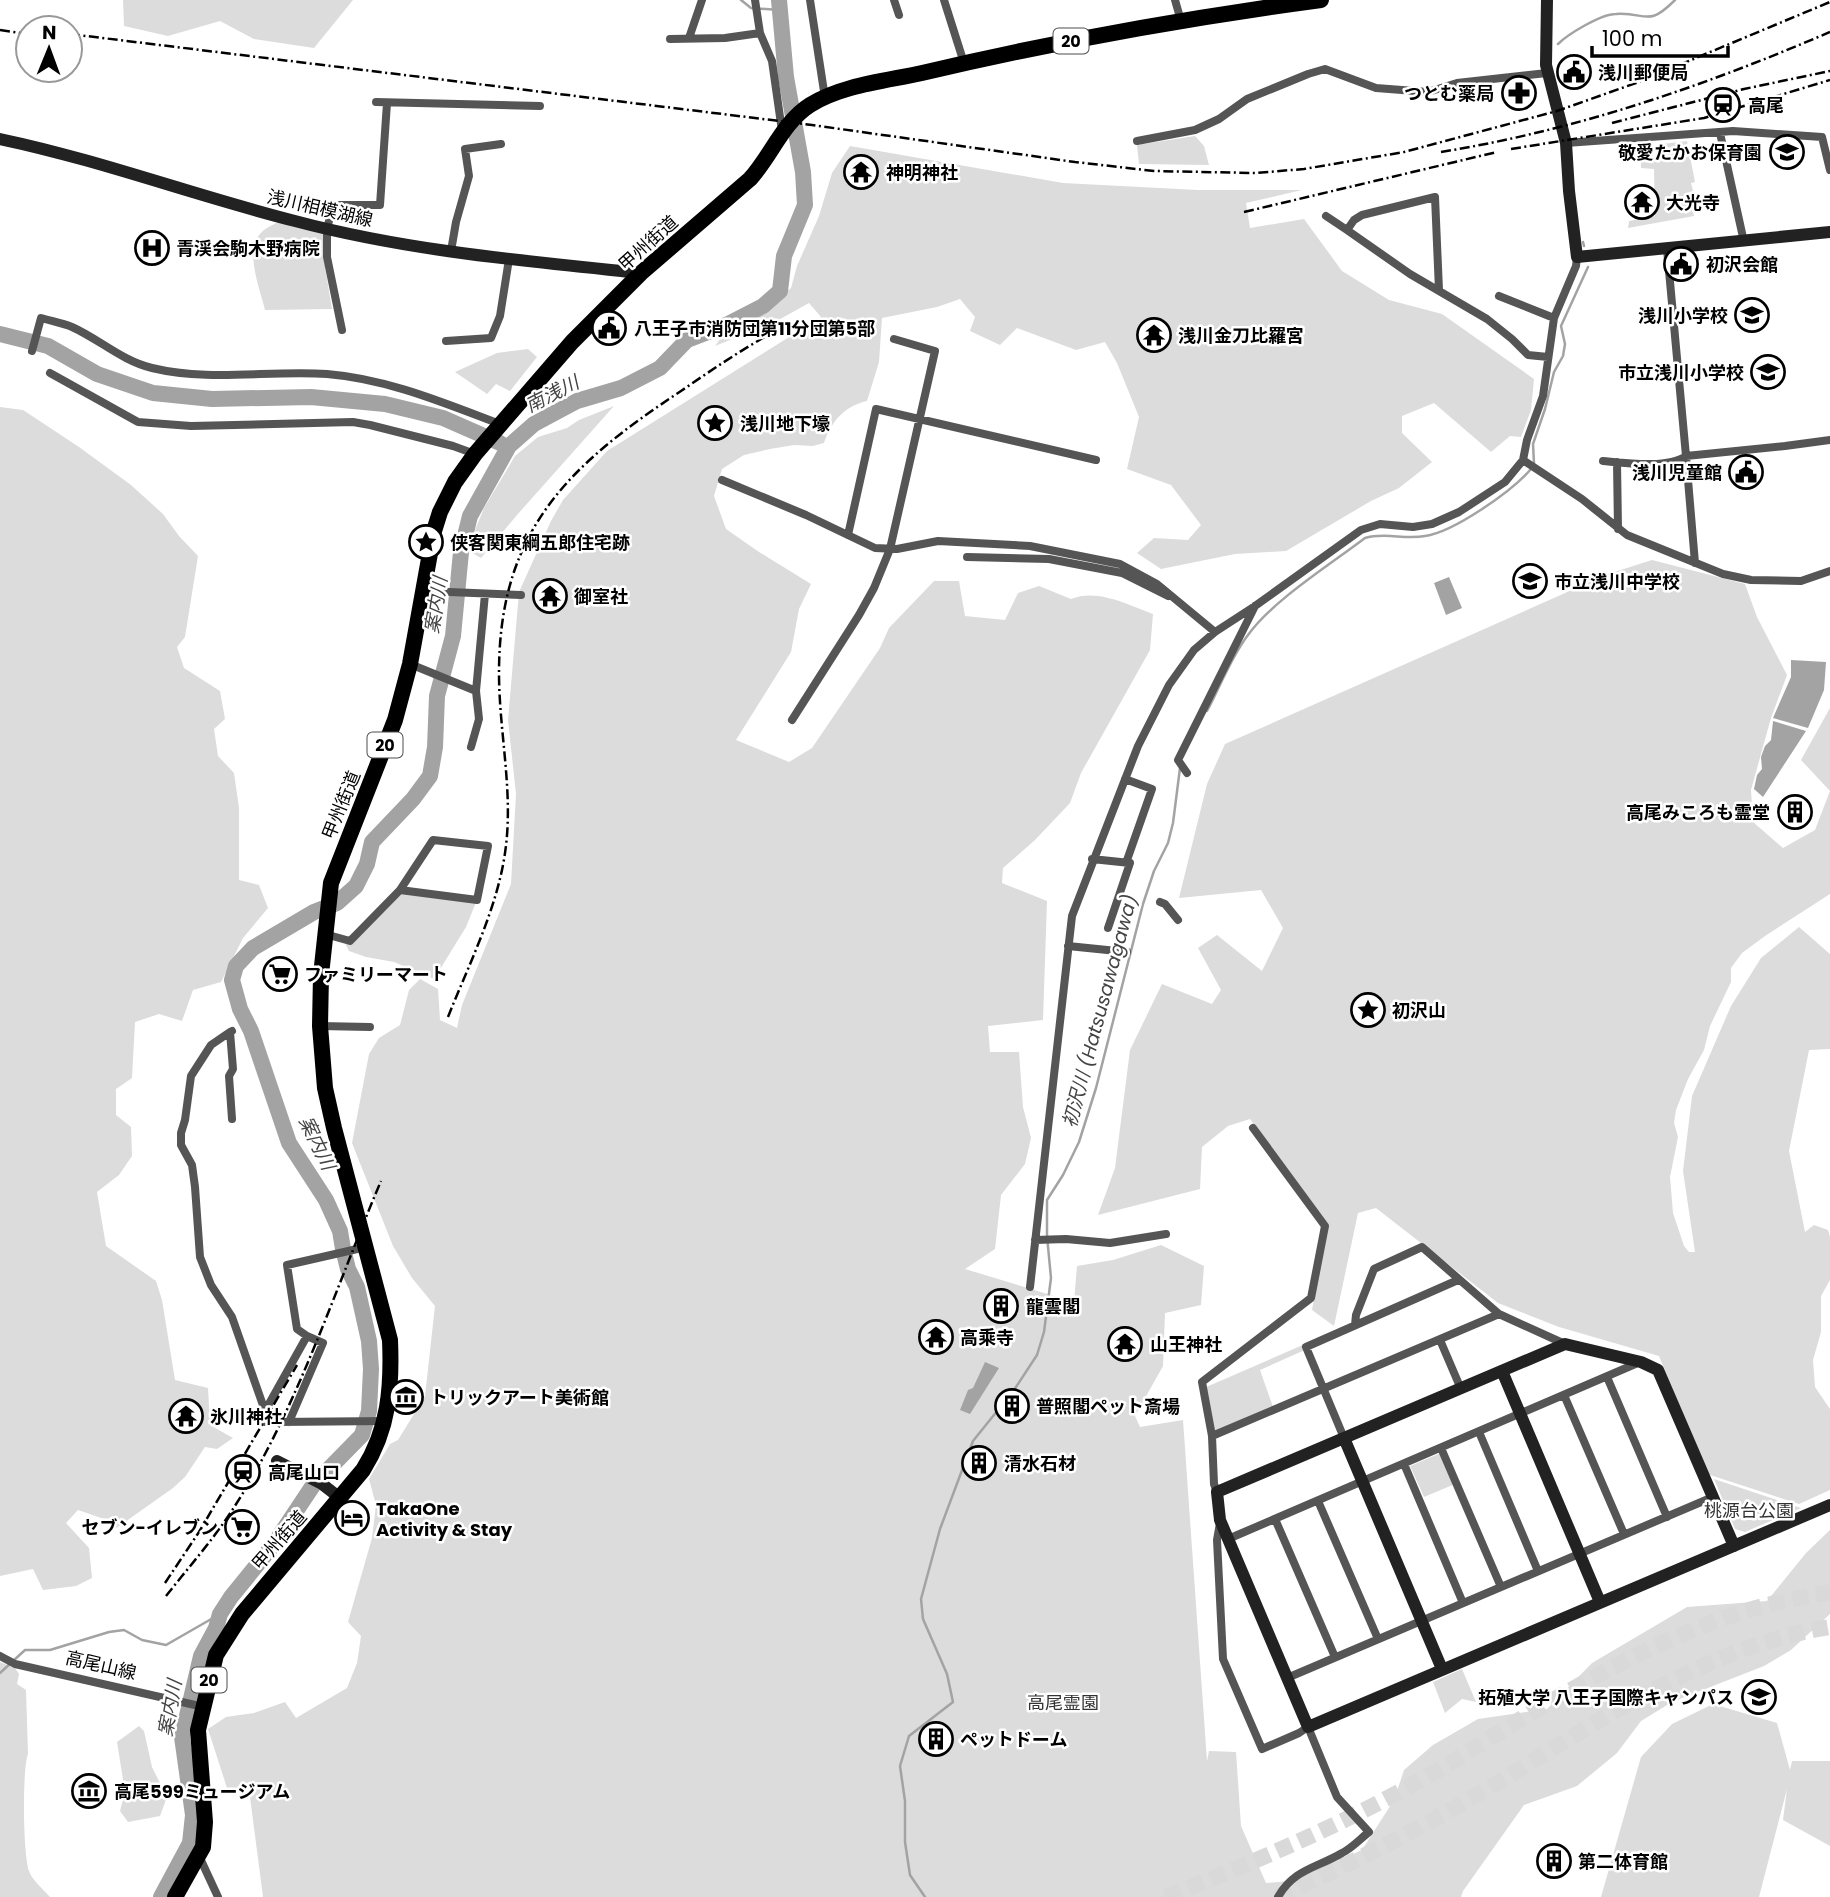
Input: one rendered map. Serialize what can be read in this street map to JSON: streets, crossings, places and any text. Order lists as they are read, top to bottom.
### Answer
{
  "streets": {
    "highway": ["20", "甲州街道"],
    "street": ["浅川相模湖線", "高尾山線"]
  },
  "crossings": [
    ["浅川相模湖線", "甲州街道"],
    ["甲州街道", "高尾山線"]
  ],
  "water": ["南浅川", "案内川", "初沢川 (Hatsusawagawa)"],
  "parks": ["桃源台公園", "高尾霊園"],
  "places": {
    "public building": [
      "浅川郵便局",
      "初沢会館",
      "八王子市消防団第11分団第5部",
      "浅川児童館"
    ],
    "pharmacy": ["つとむ薬局"],
    "station": ["高尾", "高尾山口"],
    "school or university": [
      "敬愛たかお保育園",
      "浅川小学校",
      "市立浅川小学校",
      "市立浅川中学校",
      "拓殖大学 八王子国際キャンパス"
    ],
    "temple": [
      "神明神社",
      "大光寺",
      "浅川金刀比羅宮",
      "御室社",
      "高乘寺",
      "山王神社",
      "氷川神社"
    ],
    "hospital": ["青渓会駒木野病院"],
    "place": ["浅川地下壕", "侠客関東綱五郎住宅跡", "初沢山"],
    "building": [
      "高尾みころも霊堂",
      "龍雲閣",
      "普照閣ペット斎場",
      "清水石材",
      "ペットドーム",
      "第二体育館"
    ],
    "supermarket": ["ファミリーマート", "セブン-イレブン"],
    "museum": ["トリックアート美術館", "高尾599ミュージアム"],
    "hotel": ["TakaOne Activity & Stay"]
  },
  "scale_bar": "100 m",
  "north": "top"
}
